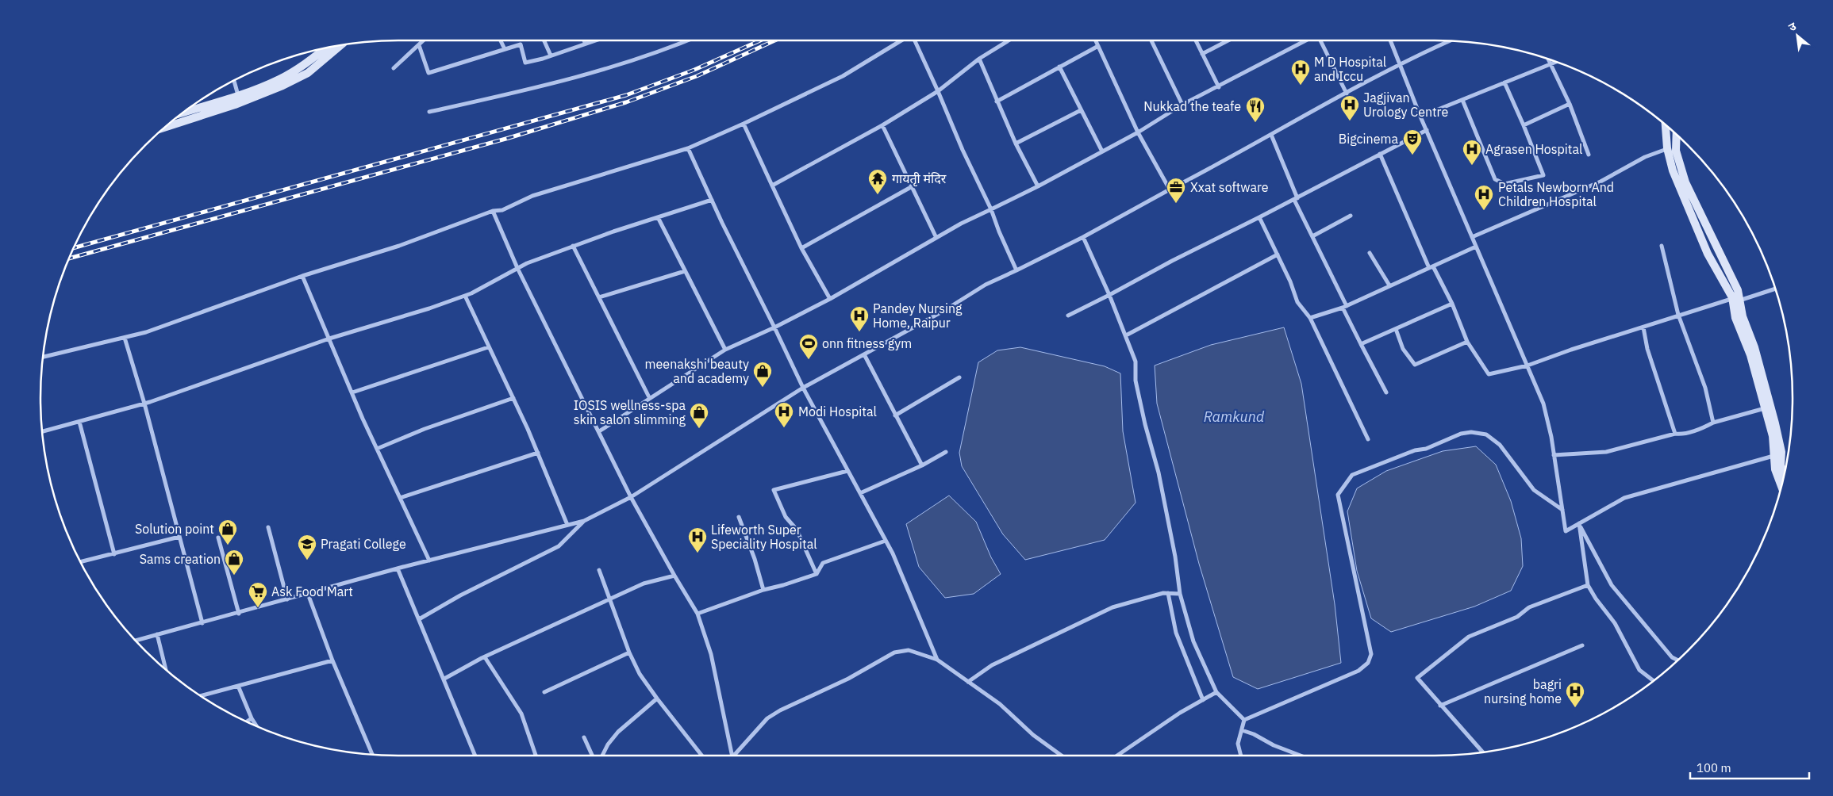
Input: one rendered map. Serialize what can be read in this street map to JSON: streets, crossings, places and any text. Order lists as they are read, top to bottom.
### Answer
{
  "water": ["Ramkund"],
  "places": {
    "hospital": [
      "M D Hospital and Iccu",
      "Jagjivan Urology Centre",
      "Agrasen Hospital",
      "Petals Newborn And Children Hospital",
      "Pandey Nursing Home, Raipur",
      "Modi Hospital",
      "Lifeworth Super Speciality Hospital",
      "bagri nursing home"
    ],
    "restaurant": ["Nukkad the teafe"],
    "theatre": ["Bigcinema"],
    "temple": ["गायतृी मंदिर"],
    "office": ["Xxat software"],
    "sports": ["onn fitness gym"],
    "shop": [
      "meenakshi beauty and academy",
      "IOSIS wellness-spa skin salon slimming",
      "Solution point",
      "Sams creation"
    ],
    "school or university": ["Pragati College"],
    "supermarket": ["Ask Food Mart"]
  },
  "scale_bar": "100 m",
  "north": "top left"
}
